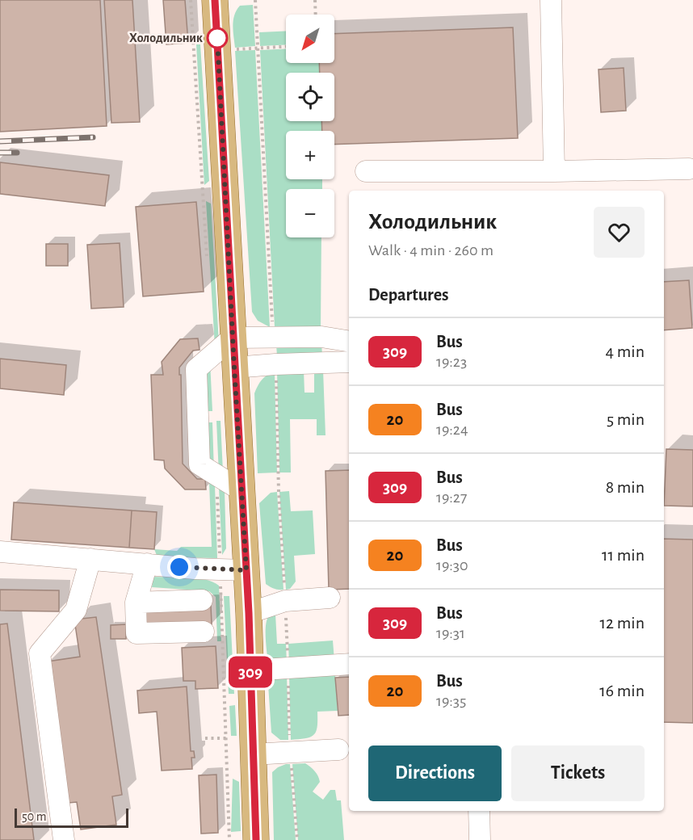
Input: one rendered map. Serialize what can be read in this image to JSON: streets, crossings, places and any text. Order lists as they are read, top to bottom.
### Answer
{
  "places": ["Холодильник"],
  "lines": ["bus line 309"],
  "scale_bar": "50 m",
  "north": "bottom left",
  "page": {
    "on_map": "309",
    "map_buttons": ["+", "−"],
    "heading": [
      ["Холодильник", "Walk · 4 min · 260 m"],
      "Departures"
    ],
    "list": [
      {
        "mark": "309",
        "name": "Bus",
        "note": "19:23",
        "value": "4 min"
      },
      {
        "mark": "20",
        "name": "Bus",
        "note": "19:24",
        "value": "5 min"
      },
      {
        "mark": "309",
        "name": "Bus",
        "note": "19:27",
        "value": "8 min"
      },
      {
        "mark": "20",
        "name": "Bus",
        "note": "19:30",
        "value": "11 min"
      },
      {
        "mark": "309",
        "name": "Bus",
        "note": "19:31",
        "value": "12 min"
      },
      {
        "mark": "20",
        "name": "Bus",
        "note": "19:35",
        "value": "16 min"
      }
    ],
    "buttons": ["Directions", "Tickets"],
    "scale": "50 m"
  }
}
